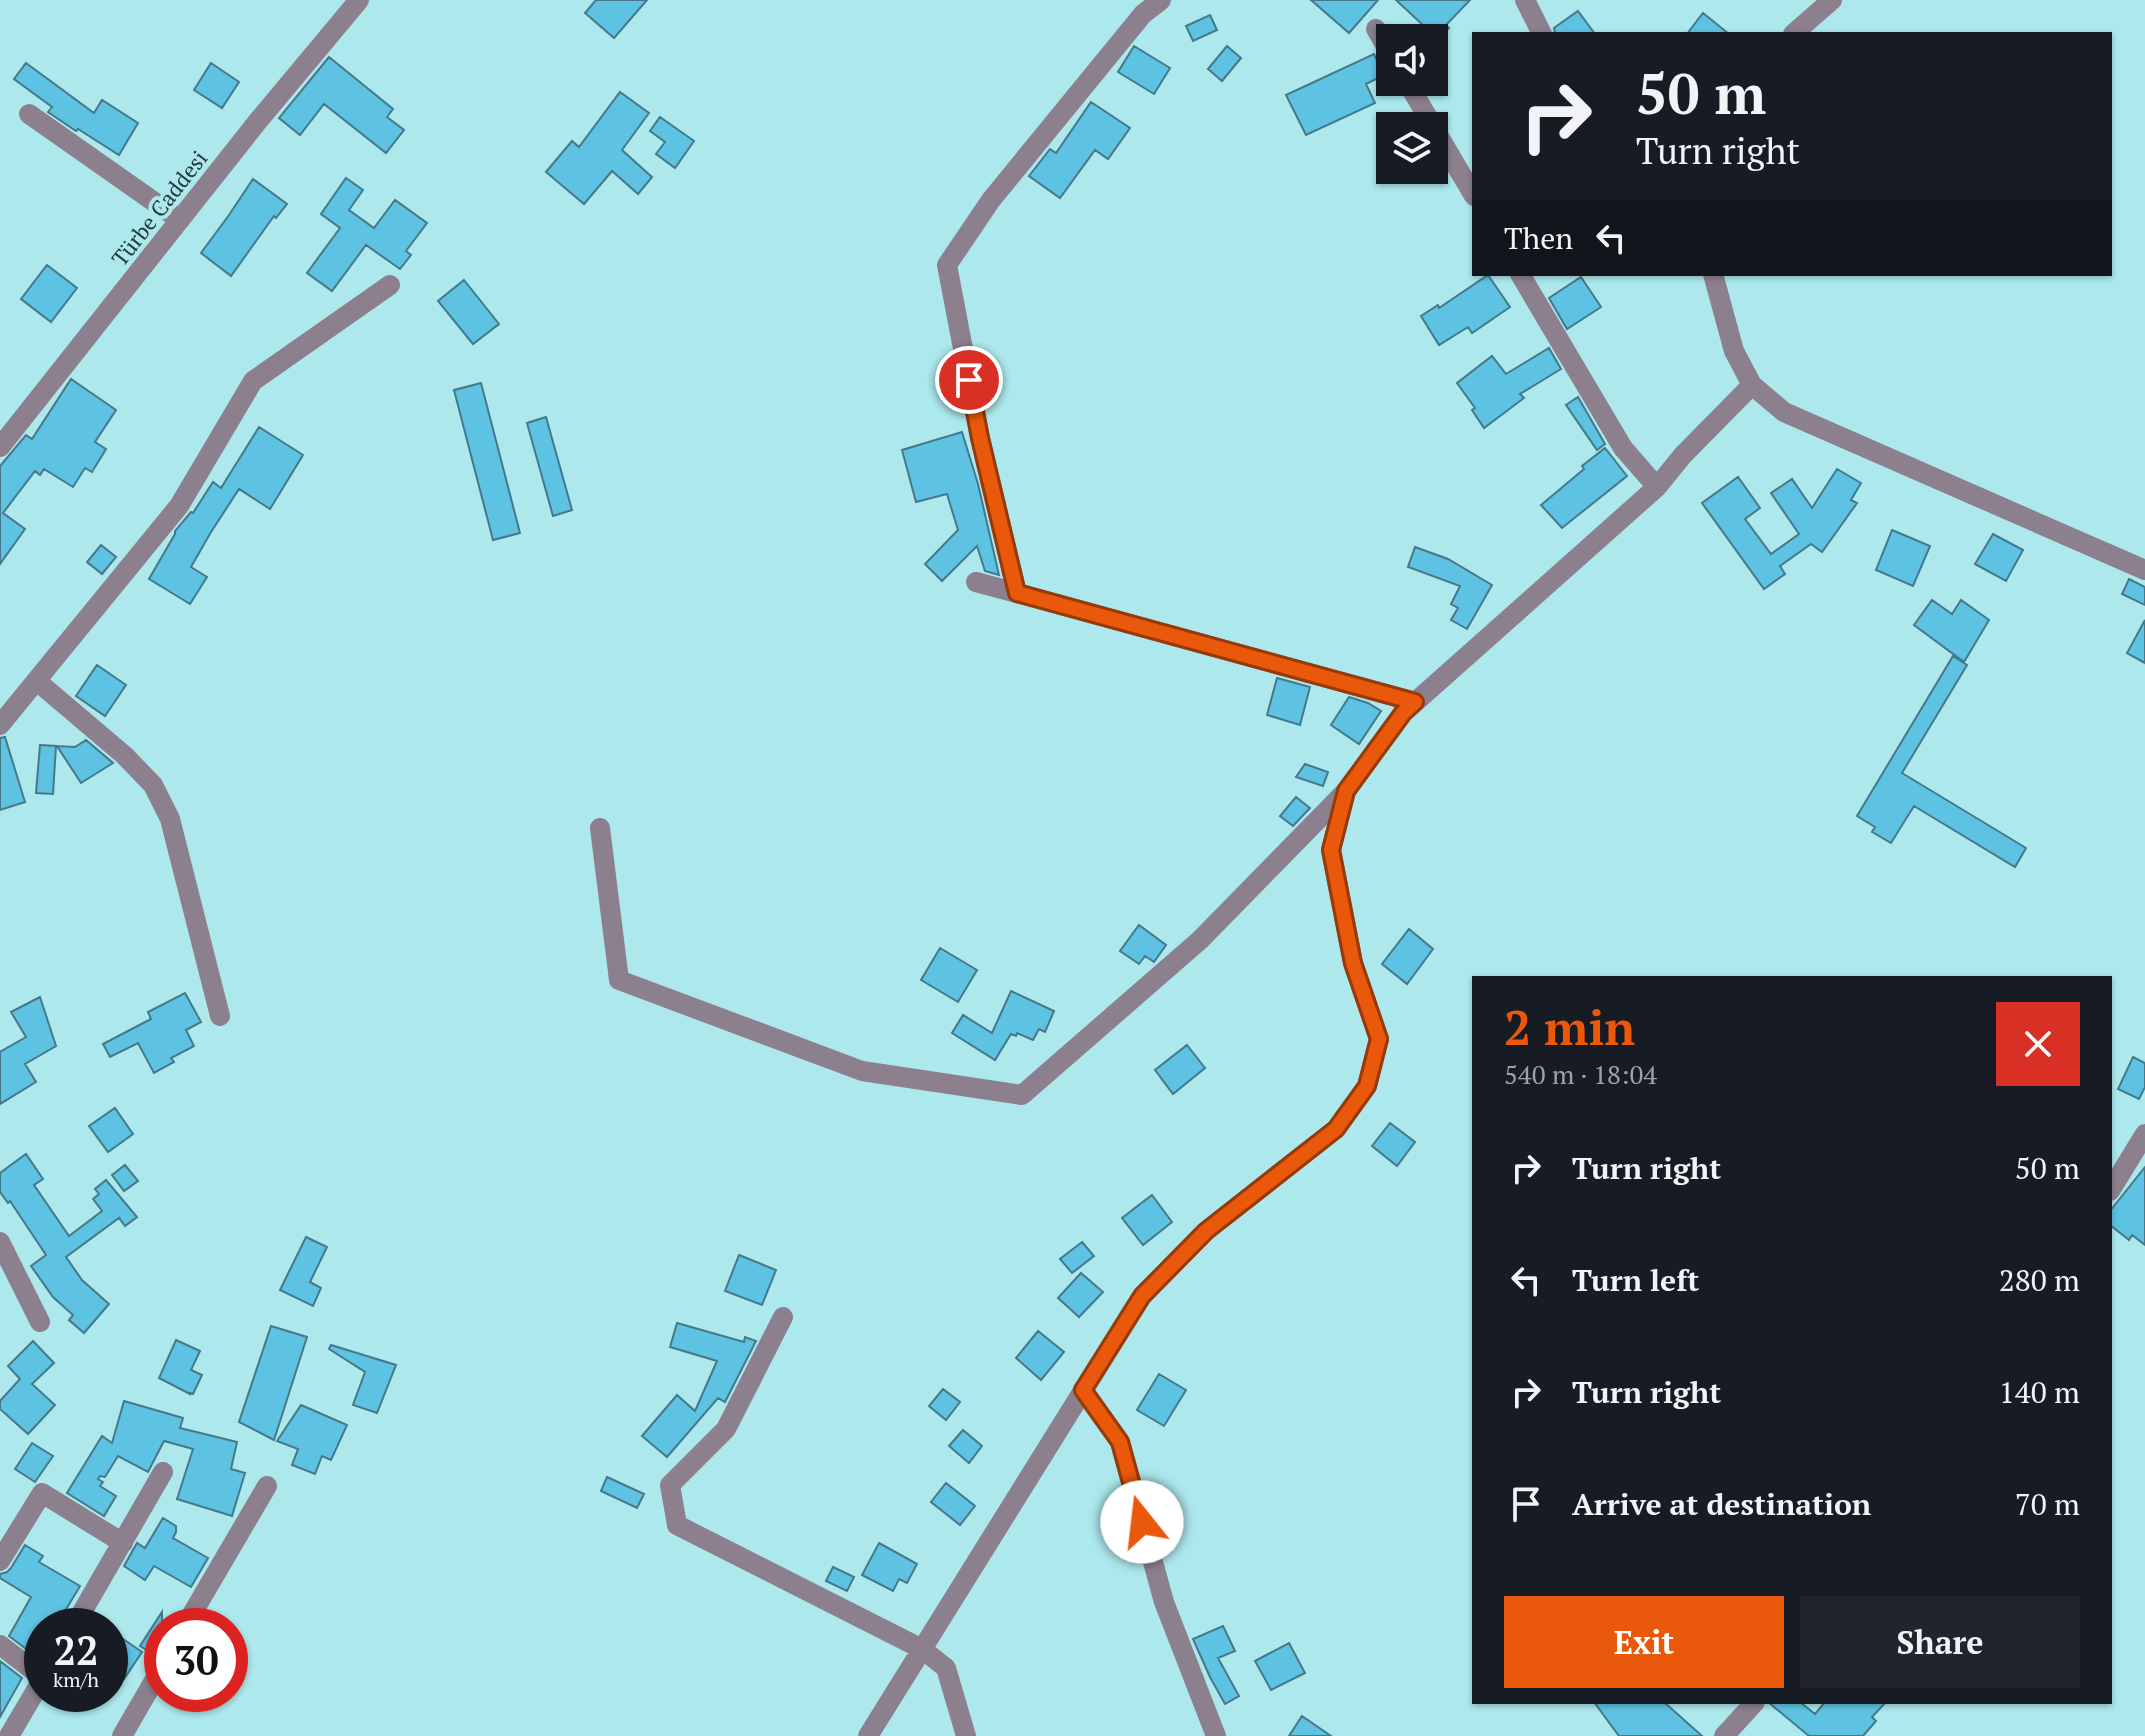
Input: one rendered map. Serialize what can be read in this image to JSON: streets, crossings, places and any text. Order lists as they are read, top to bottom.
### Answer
{
  "streets": {
    "street": ["Türbe Caddesi"]
  },
  "page": {
    "turn": ["50 m", "Turn right"],
    "then": "Then",
    "heading": ["2 min", "540 m · 18:04"],
    "list": [
      {
        "name": "Turn right",
        "value": "50 m"
      },
      {
        "name": "Turn left",
        "value": "280 m"
      },
      {
        "name": "Turn right",
        "value": "140 m"
      },
      {
        "name": "Arrive at destination",
        "value": "70 m"
      }
    ],
    "buttons": ["Exit", "Share"],
    "speed": "22 km/h",
    "limit": "30"
  }
}
